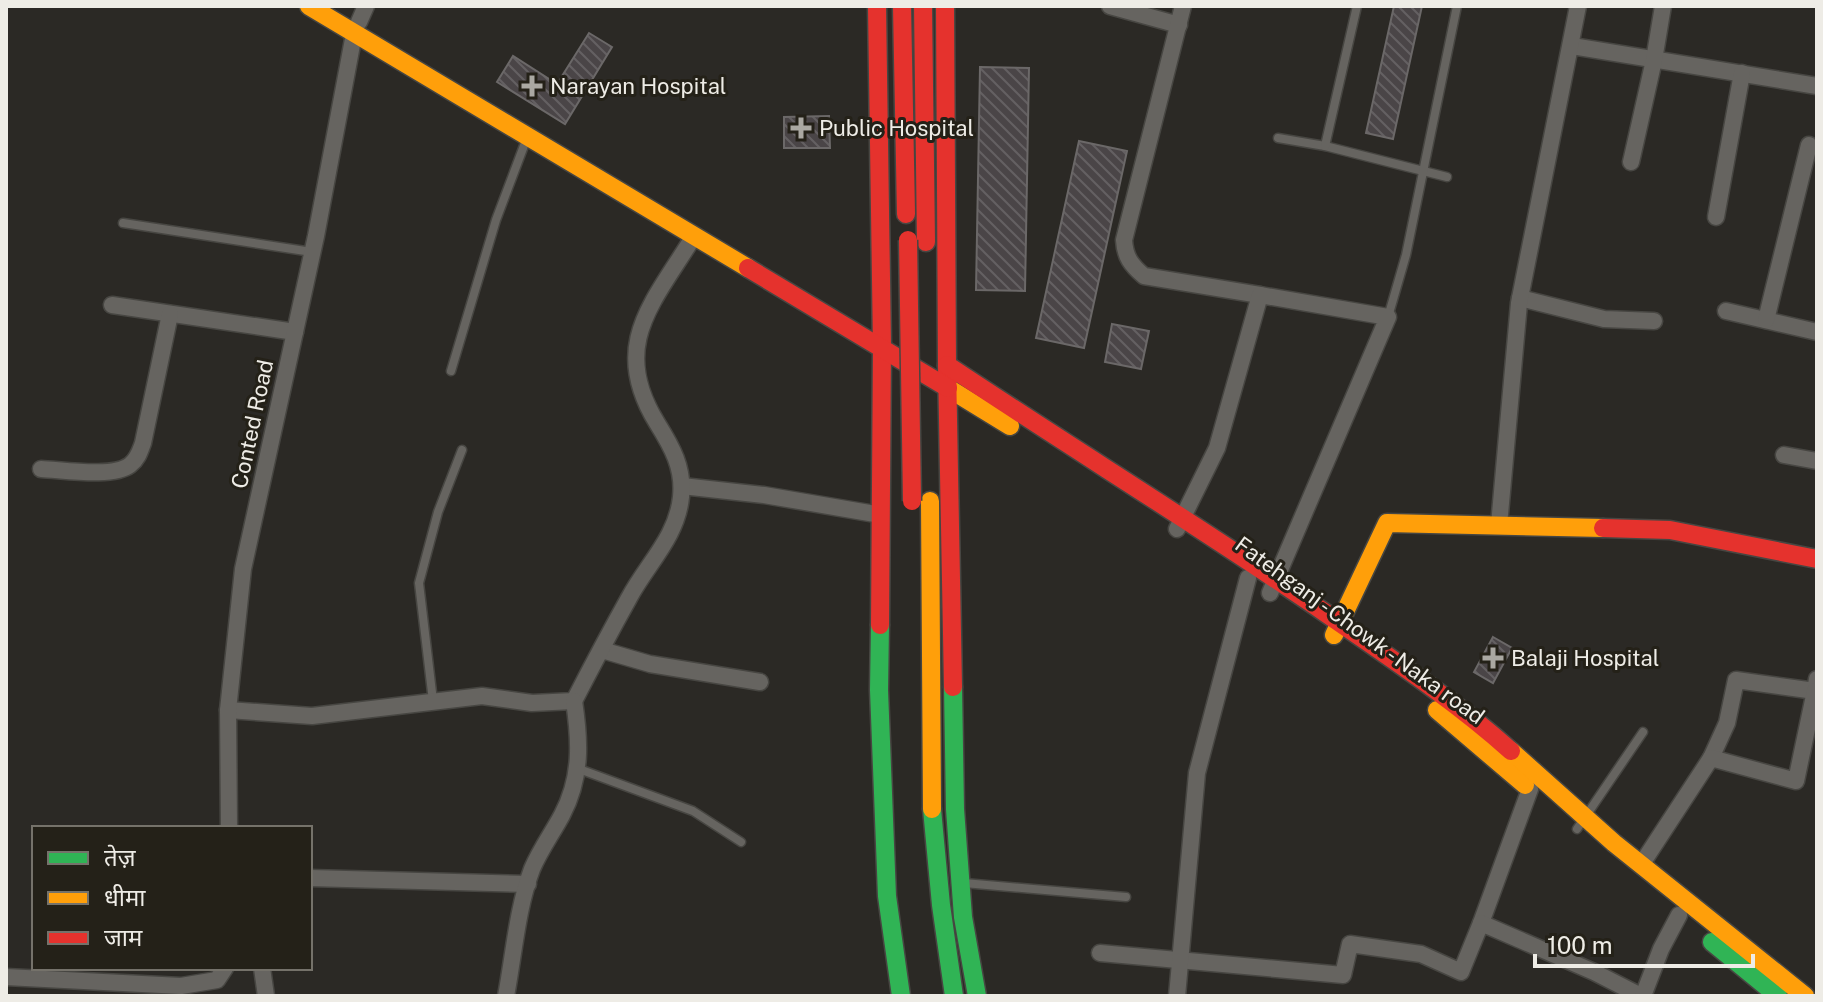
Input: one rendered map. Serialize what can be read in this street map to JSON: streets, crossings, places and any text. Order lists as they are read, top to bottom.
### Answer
{
  "streets": {
    "main road": ["Fatehganj - Chowk - Naka road"],
    "street": ["Conted Road"]
  },
  "places": {
    "health": ["Narayan Hospital", "Public Hospital", "Balaji Hospital"]
  },
  "legend": ["तेज़", "धीमा", "जाम"],
  "scale_bar": "100 m"
}
